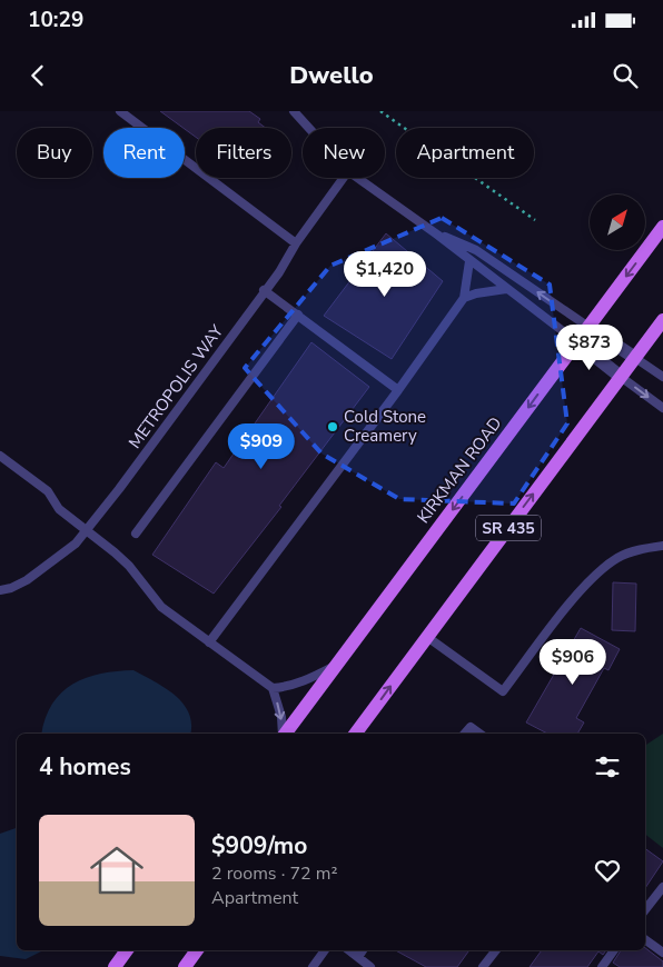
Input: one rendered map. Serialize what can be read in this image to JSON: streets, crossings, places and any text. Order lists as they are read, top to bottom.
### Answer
{
  "streets": {
    "main road": ["KIRKMAN ROAD", "SR 435"],
    "lane": ["METROPOLIS WAY"]
  },
  "places": ["Cold Stone Creamery"],
  "north": "top right",
  "page": {
    "status": "10:29",
    "header": "Dwello",
    "chip": [
      "Buy",
      "Rent",
      "Filters",
      "New",
      "Apartment"
    ],
    "price": [
      "$1,420",
      "$873",
      "$909",
      "$906"
    ],
    "heading": "4 homes",
    "list": [
      {
        "name": "$909/mo",
        "note": "2 rooms · 72 m² · Apartment"
      }
    ]
  }
}
